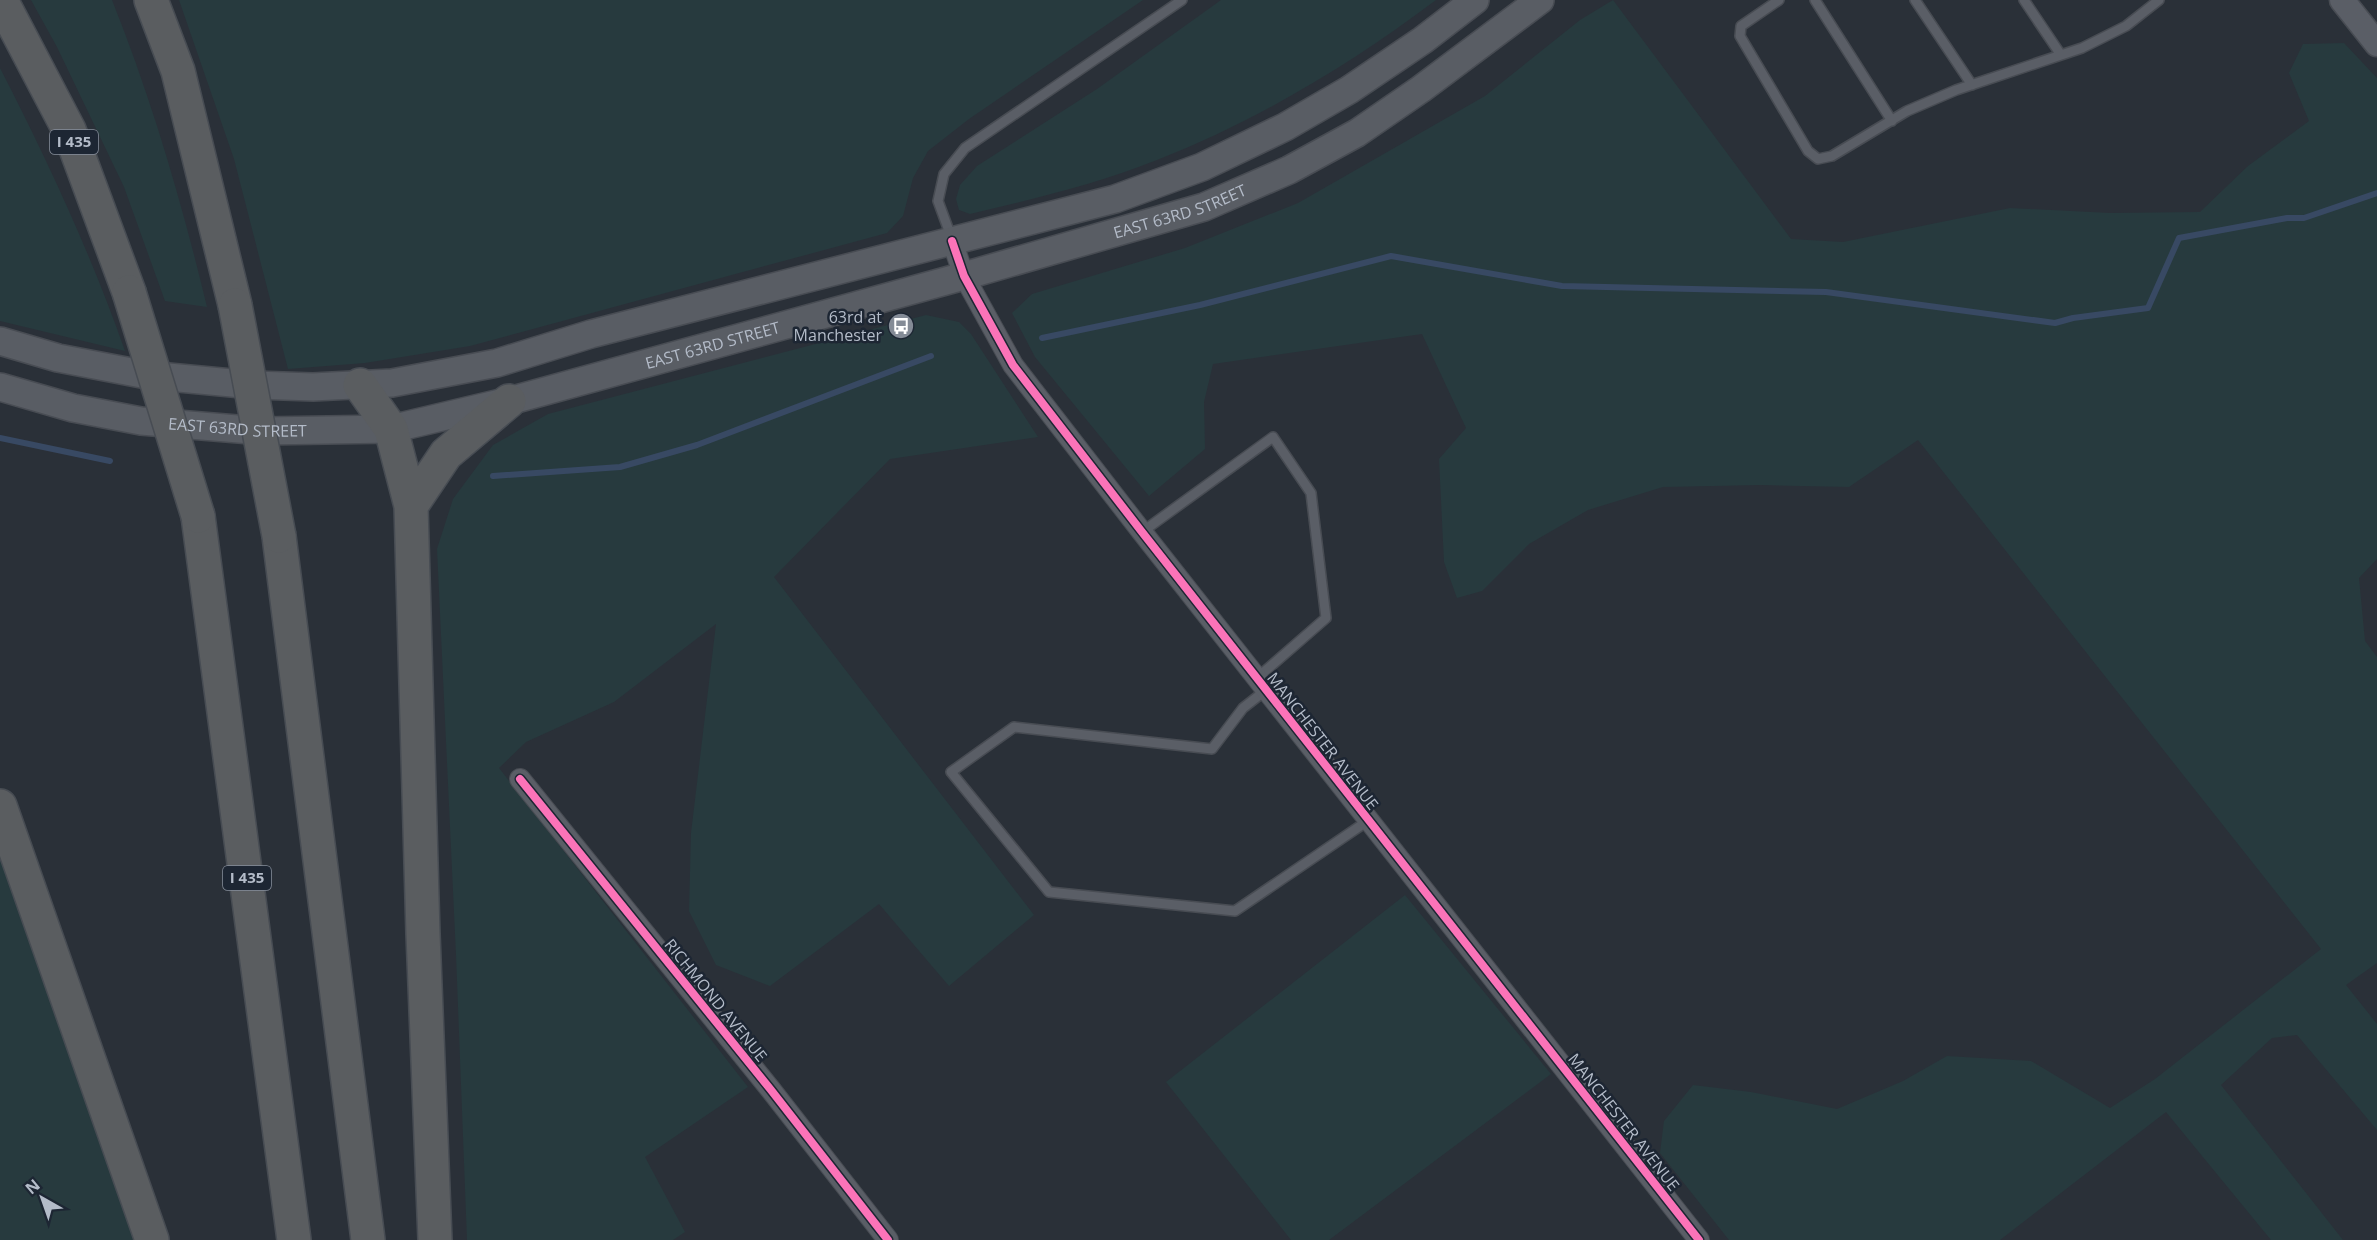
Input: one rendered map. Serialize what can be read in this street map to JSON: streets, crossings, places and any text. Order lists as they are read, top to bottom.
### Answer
{
  "streets": {
    "highway": ["I 435"],
    "main road": ["EAST 63RD STREET"],
    "street": ["MANCHESTER AVENUE", "RICHMOND AVENUE"]
  },
  "crossings": [
    ["EAST 63RD STREET", "MANCHESTER AVENUE"]
  ],
  "places": {
    "bus stop": ["63rd at Manchester"]
  },
  "north": "top left"
}
